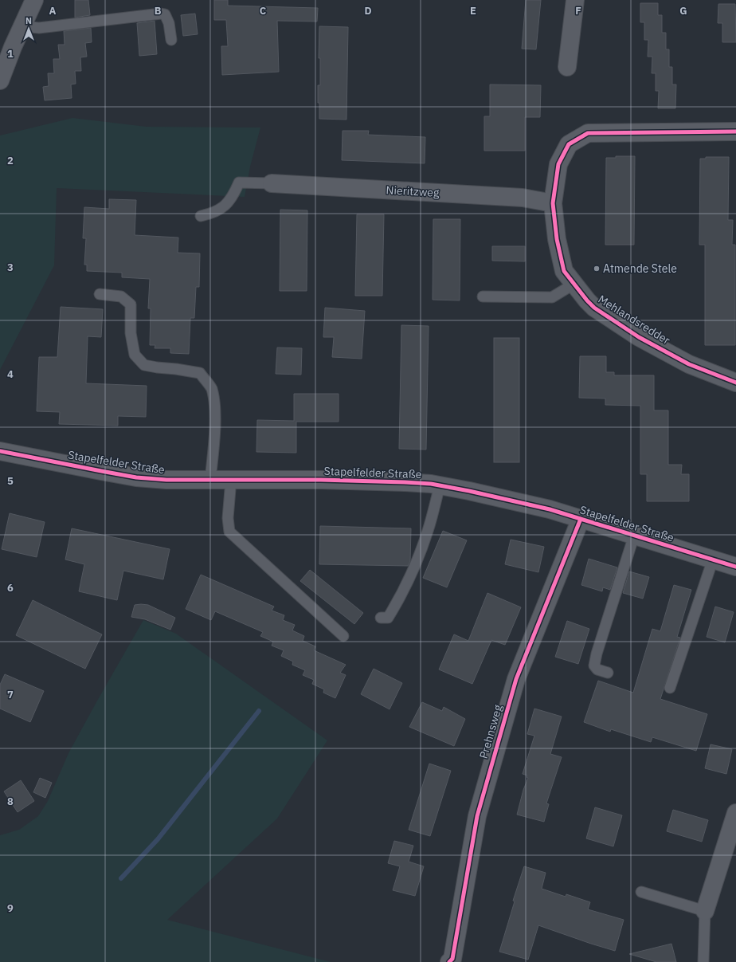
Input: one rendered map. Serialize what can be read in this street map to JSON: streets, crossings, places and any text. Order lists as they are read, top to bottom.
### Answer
{
  "streets": {
    "street": [
      "Nieritzweg",
      "Mehlandsredder",
      "Stapelfelder Straße",
      "Prehnsweg"
    ]
  },
  "crossings": [
    ["Nieritzweg", "Mehlandsredder"],
    ["Stapelfelder Straße", "Prehnsweg"]
  ],
  "places": ["Atmende Stele"],
  "north": "top",
  "grid": {
    "columns": [
      "A",
      "B",
      "C",
      "D",
      "E",
      "F",
      "G"
    ],
    "rows": [
      "1",
      "2",
      "3",
      "4",
      "5",
      "6",
      "7",
      "8",
      "9"
    ]
  }
}
